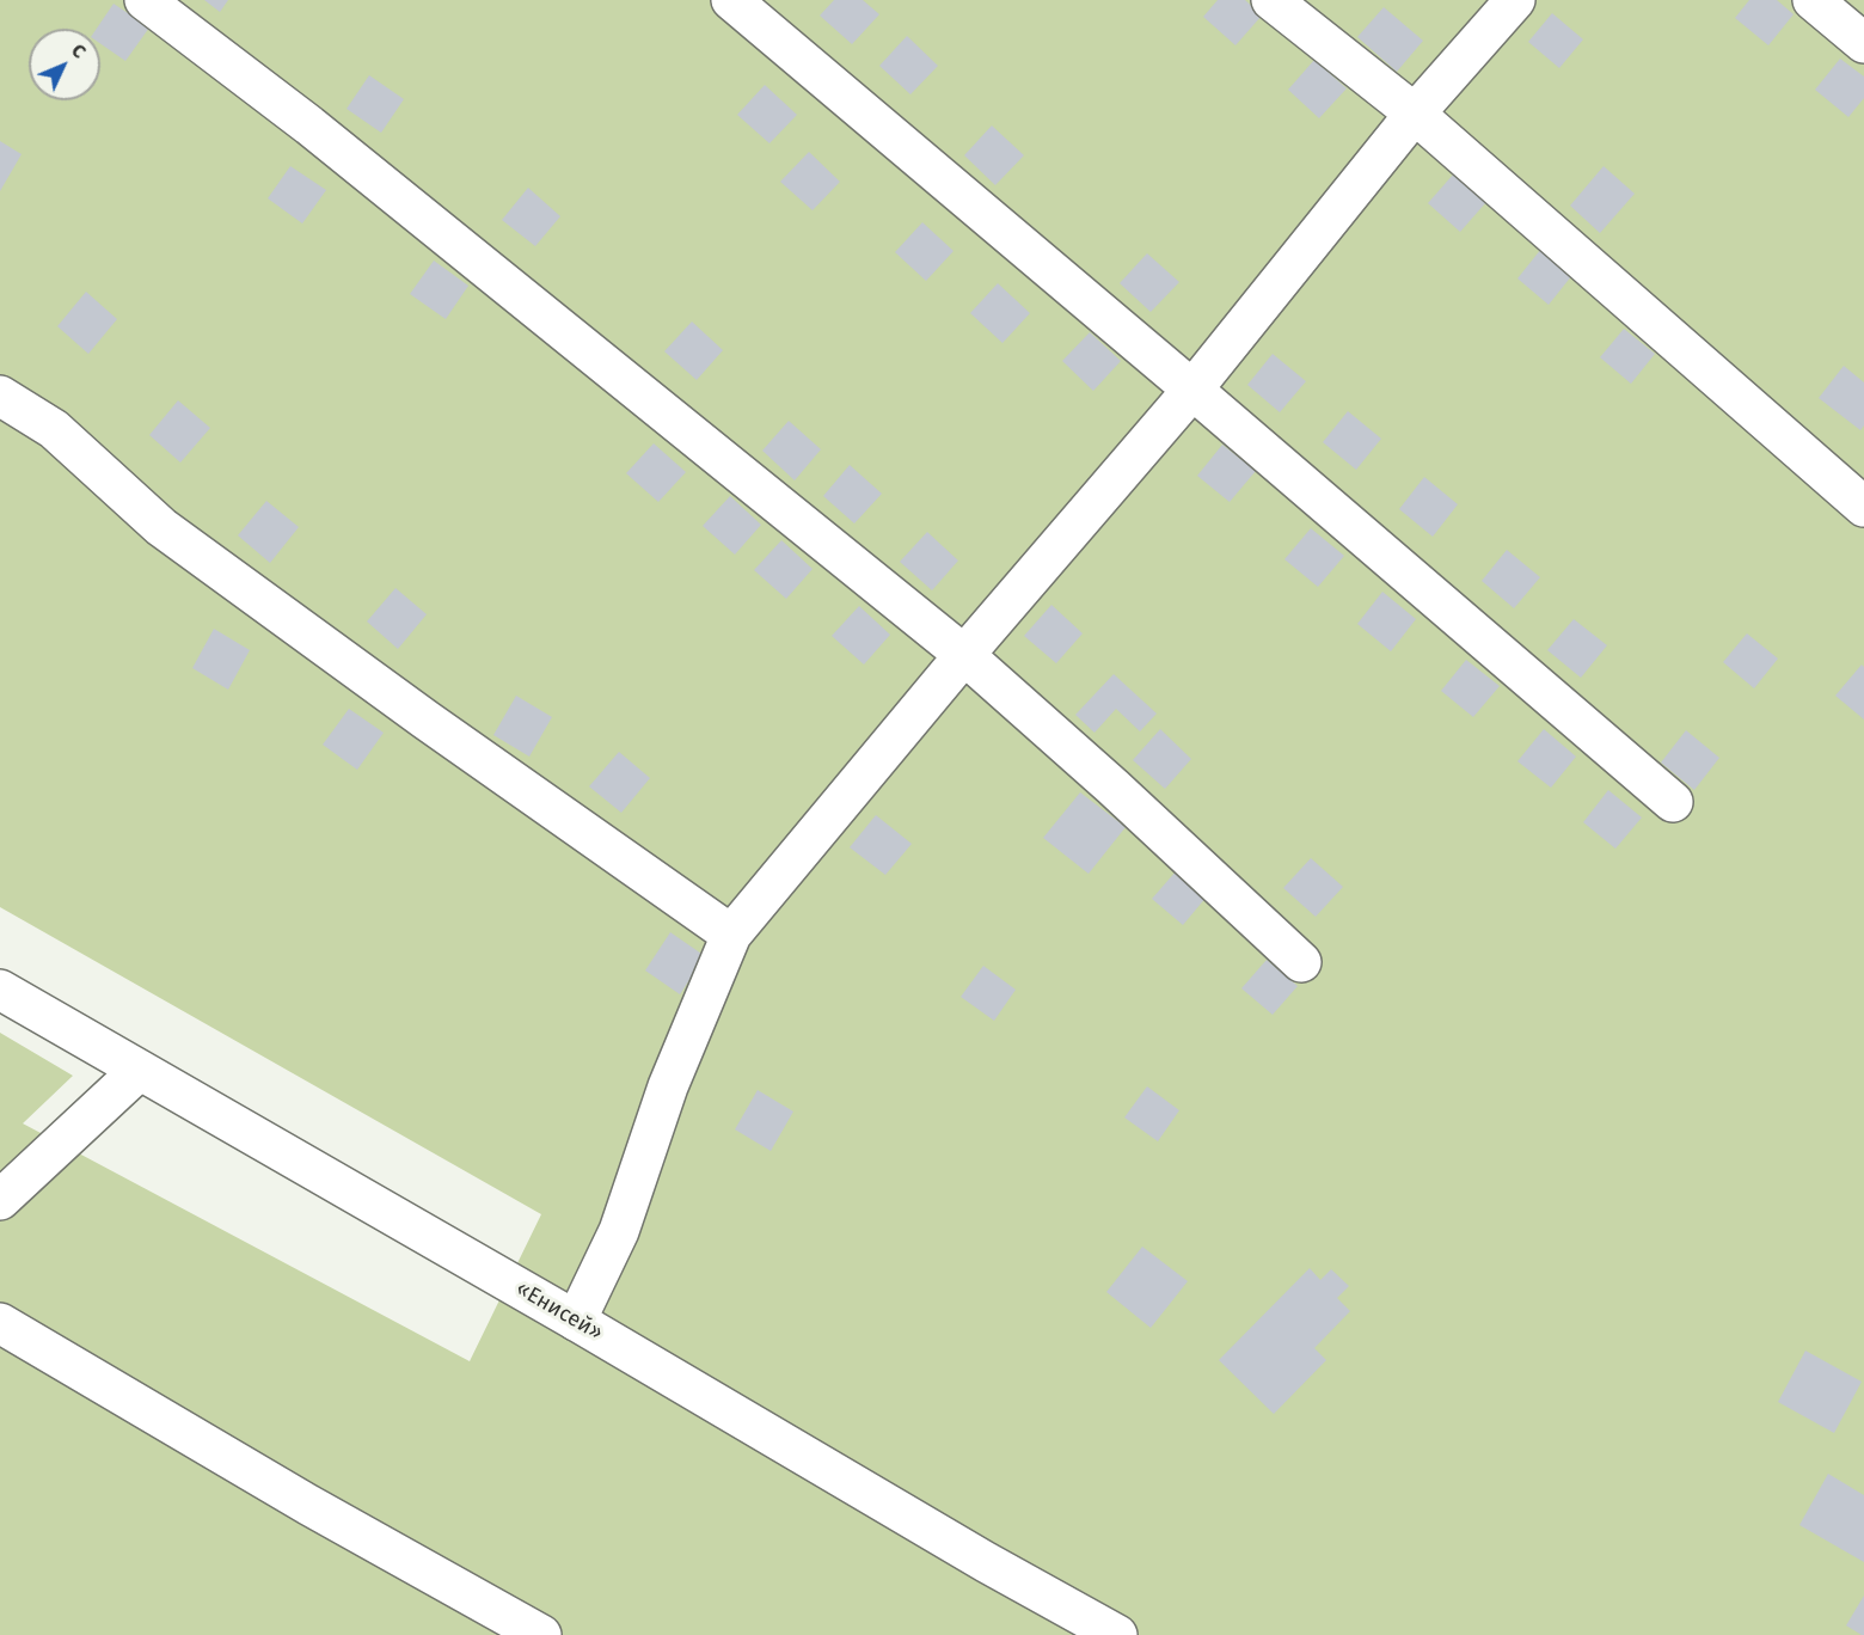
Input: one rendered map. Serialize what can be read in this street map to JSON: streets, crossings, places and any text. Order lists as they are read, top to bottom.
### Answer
{
  "streets": {
    "main road": ["«Енисей»"]
  },
  "north": "top right"
}
